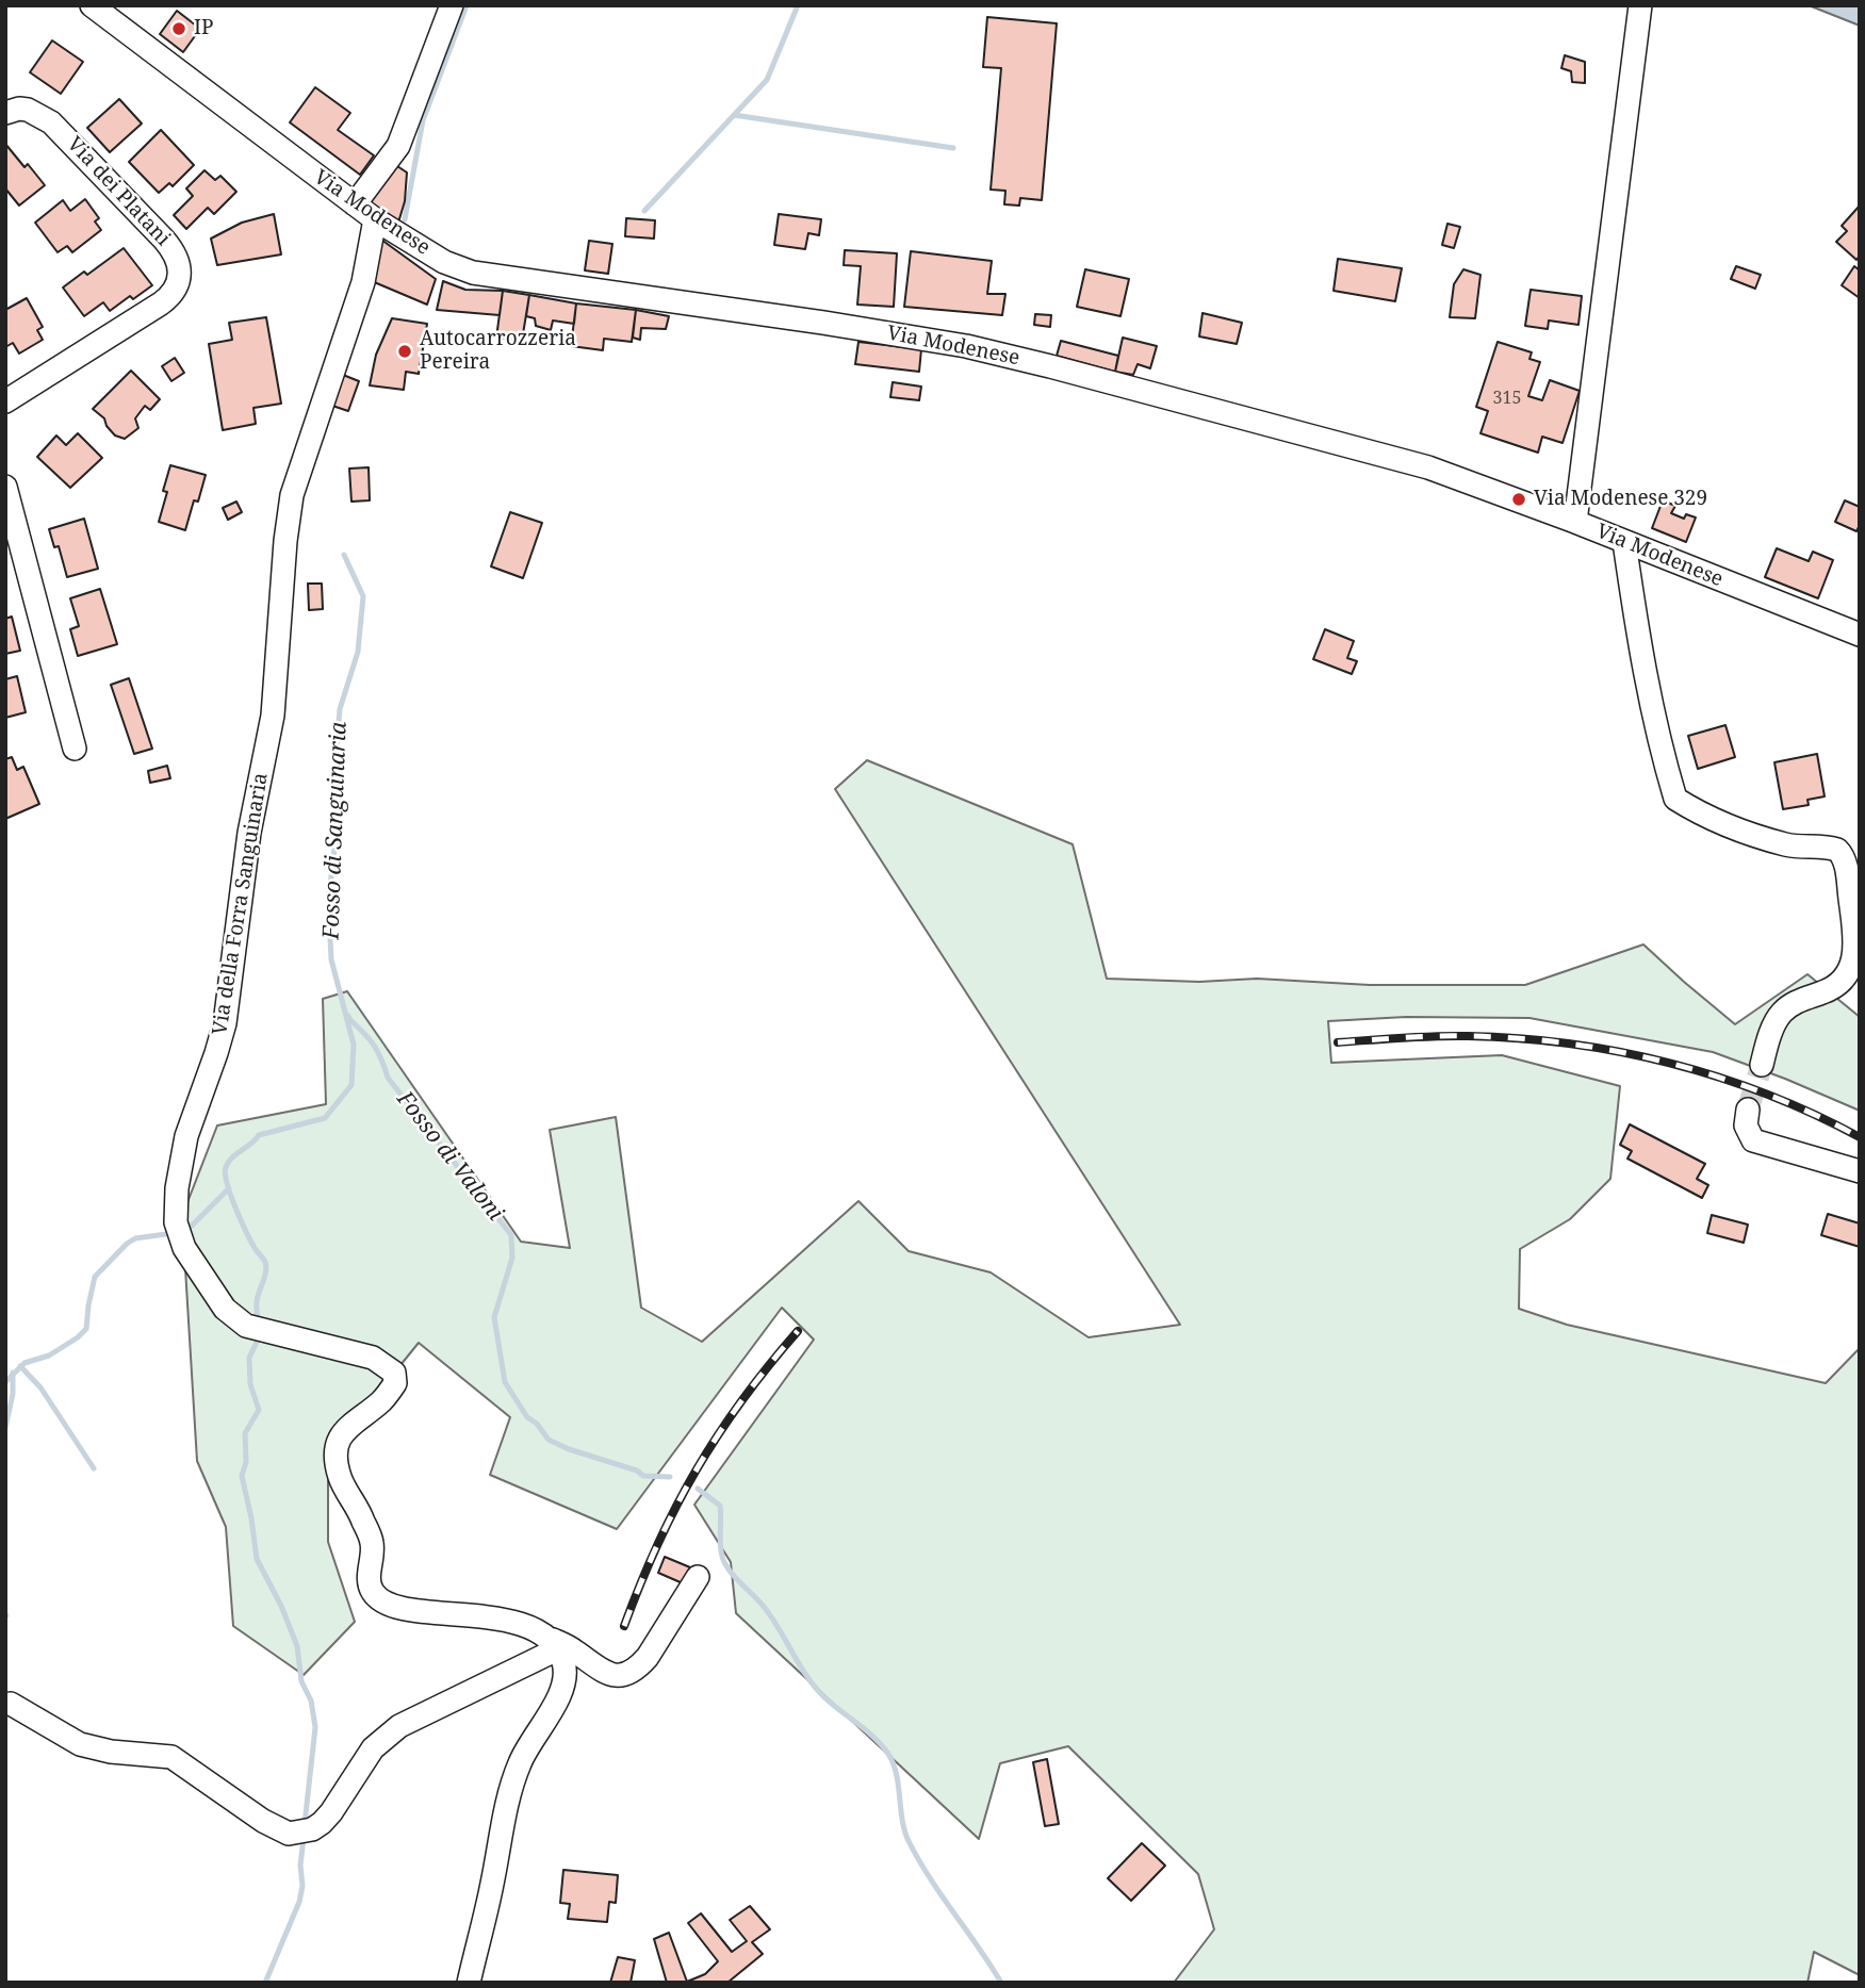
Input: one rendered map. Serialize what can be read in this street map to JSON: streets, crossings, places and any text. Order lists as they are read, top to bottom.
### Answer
{
  "streets": {
    "street": ["Via dei Platani", "Via Modenese", "Via della Forra Sanguinaria"]
  },
  "crossings": [
    ["Via Modenese", "Via della Forra Sanguinaria"]
  ],
  "water": ["Fosso di Sanguinaria", "Fosso di Valoni"],
  "places": ["IP", "Autocarrozzeria Pereira", "Via Modenese 329"],
  "house_numbers": ["315"]
}
